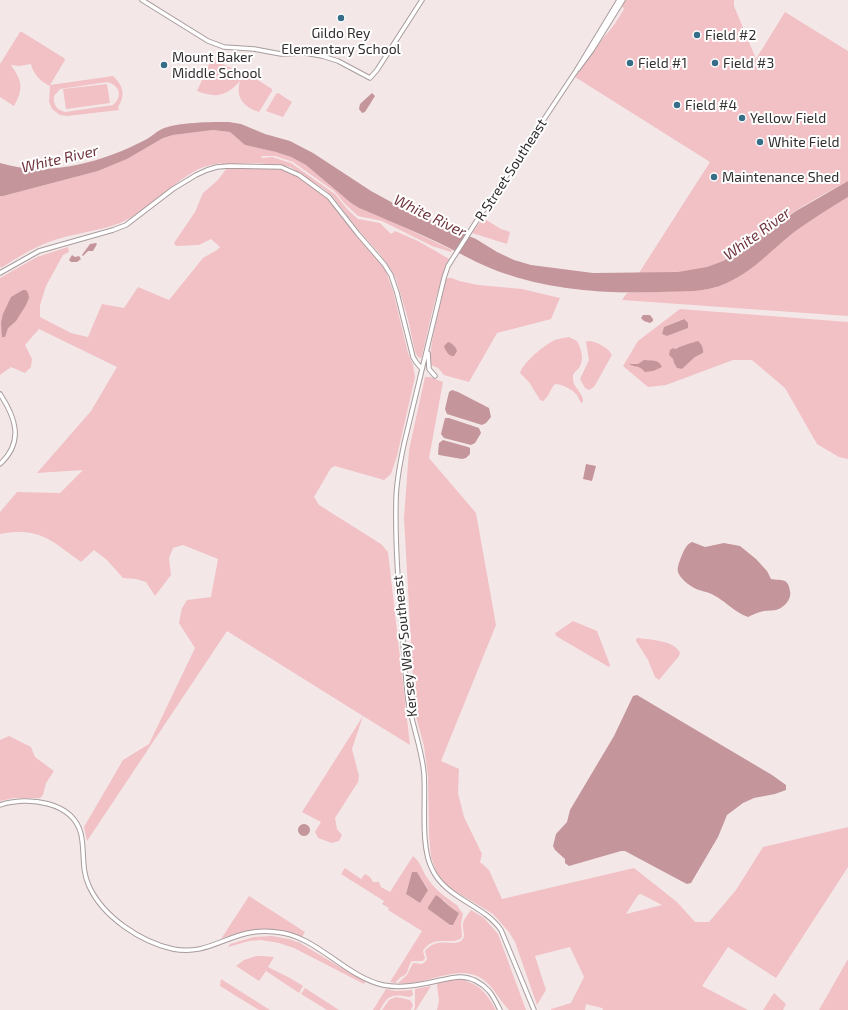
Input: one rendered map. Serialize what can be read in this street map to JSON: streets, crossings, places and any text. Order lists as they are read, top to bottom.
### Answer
{
  "streets": {
    "street": ["R Street Southeast", "Kersey Way Southeast"]
  },
  "crossings": [
    ["R Street Southeast", "Kersey Way Southeast"]
  ],
  "water": ["White River"],
  "places": [
    "Gildo Rey Elementary School",
    "Field #2",
    "Field #1",
    "Field #3",
    "Mount Baker Middle School",
    "Field #4",
    "Yellow Field",
    "White Field",
    "Maintenance Shed"
  ]
}
